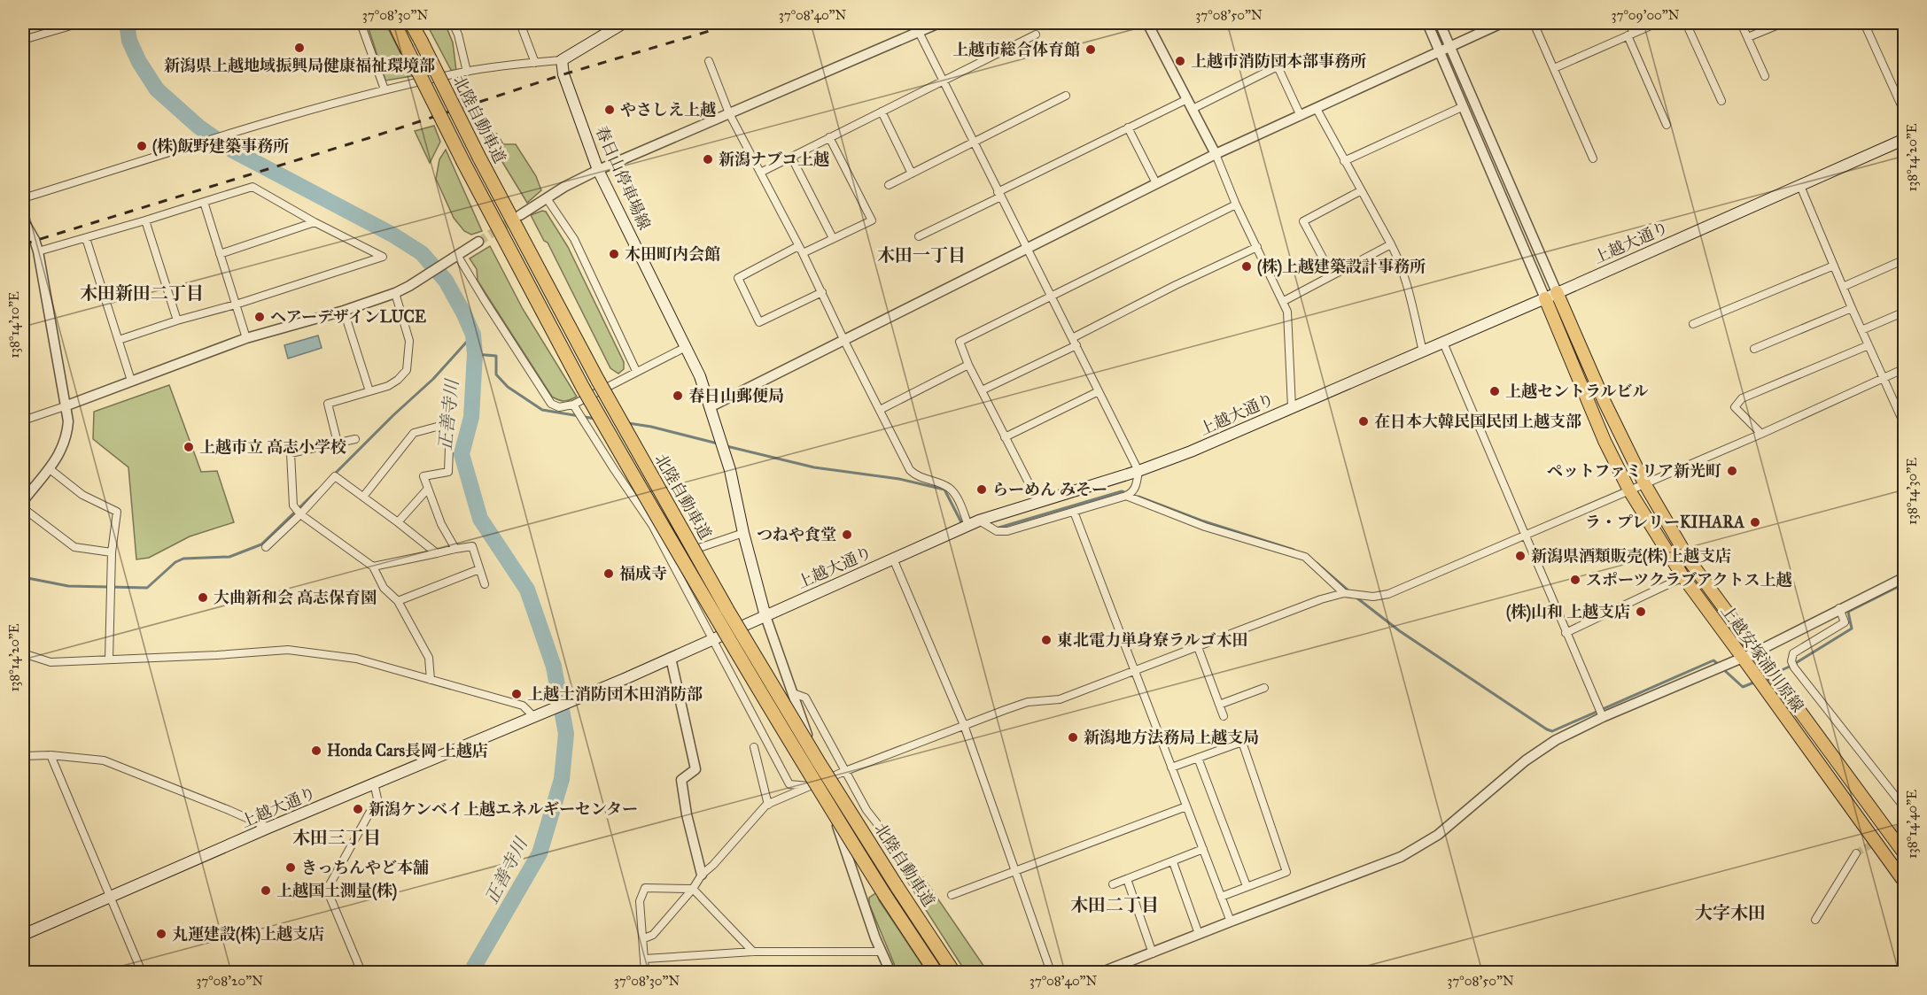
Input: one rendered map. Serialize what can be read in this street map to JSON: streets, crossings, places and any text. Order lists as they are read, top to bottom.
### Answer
{
  "streets": {
    "highway": ["北陸自動車道"],
    "main road": ["春日山停車場線", "上越大通り", "上越安塚浦川原線"]
  },
  "crossings": [
    ["春日山停車場線", "上越大通り"],
    ["上越大通り", "上越安塚浦川原線"]
  ],
  "districts": [
    "木田一丁目",
    "木田新田二丁目",
    "木田三丁目",
    "木田二丁目",
    "大字木田"
  ],
  "water": ["正善寺川"],
  "places": [
    "新潟県上越地域振興局健康福祉環境部",
    "上越市総合体育館",
    "上越市消防団本部事務所",
    "やさしえ上越",
    "(株)飯野建築事務所",
    "新潟ナブコ上越",
    "木田町内会館",
    "(株)上越建築設計事務所",
    "ヘアーデザインLUCE",
    "上越セントラルビル",
    "春日山郵便局",
    "在日本大韓民国民団上越支部",
    "上越市立 高志小学校",
    "ペットファミリア新光町",
    "らーめん みそー",
    "ラ・プレリーKIHARA",
    "つねや食堂",
    "新潟県酒類販売(株)上越支店",
    "福成寺",
    "スポーツクラブアクトス上越",
    "大曲新和会 高志保育園",
    "(株)山和 上越支店",
    "東北電力単身寮ラルゴ木田",
    "上越士消防団木田消防部",
    "新潟地方法務局上越支局",
    "Honda Cars長岡 上越店",
    "新潟ケンベイ上越エネルギーセンター",
    "きっちんやど本舗",
    "上越国土測量(株)",
    "丸運建設(株)上越支店"
  ],
  "coordinates": [
    "37°08'30\"N",
    "37°08'40\"N",
    "37°08'50\"N",
    "37°09'00\"N",
    "138°14'20\"E",
    "138°14'10\"E",
    "138°14'30\"E",
    "138°14'40\"E",
    "37°08'20\"N"
  ]
}
